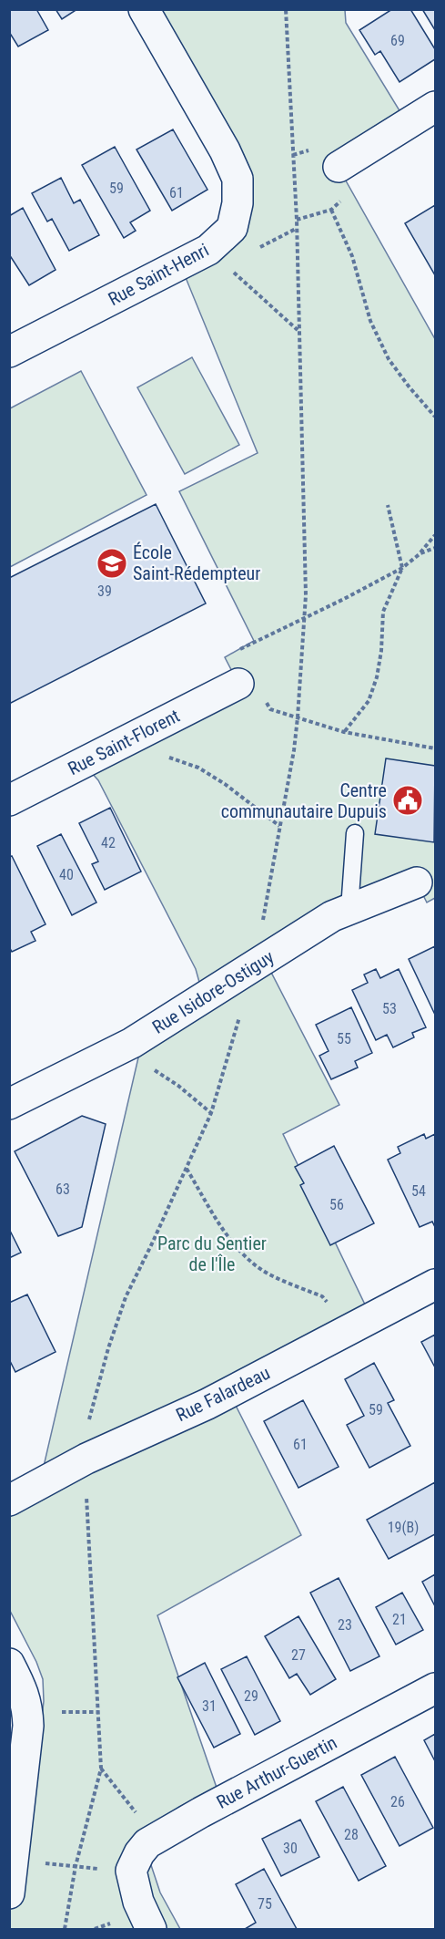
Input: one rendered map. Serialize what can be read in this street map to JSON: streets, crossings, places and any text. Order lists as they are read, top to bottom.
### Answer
{
  "streets": {
    "street": [
      "Rue Saint-Henri",
      "Rue Saint-Florent",
      "Rue Isidore-Ostiguy",
      "Rue Falardeau",
      "Rue Arthur-Guertin"
    ]
  },
  "parks": ["Parc du Sentier de l'Île"],
  "places": {
    "school or university": ["École Saint-Rédempteur"],
    "public building": ["Centre communautaire Dupuis"]
  },
  "house_numbers": [
    "69",
    "59",
    "61",
    "39",
    "42",
    "40",
    "53",
    "55",
    "63",
    "54",
    "56",
    "59",
    "61",
    "19(B)",
    "21",
    "23",
    "27",
    "29",
    "31",
    "26",
    "28",
    "30",
    "75"
  ]
}
